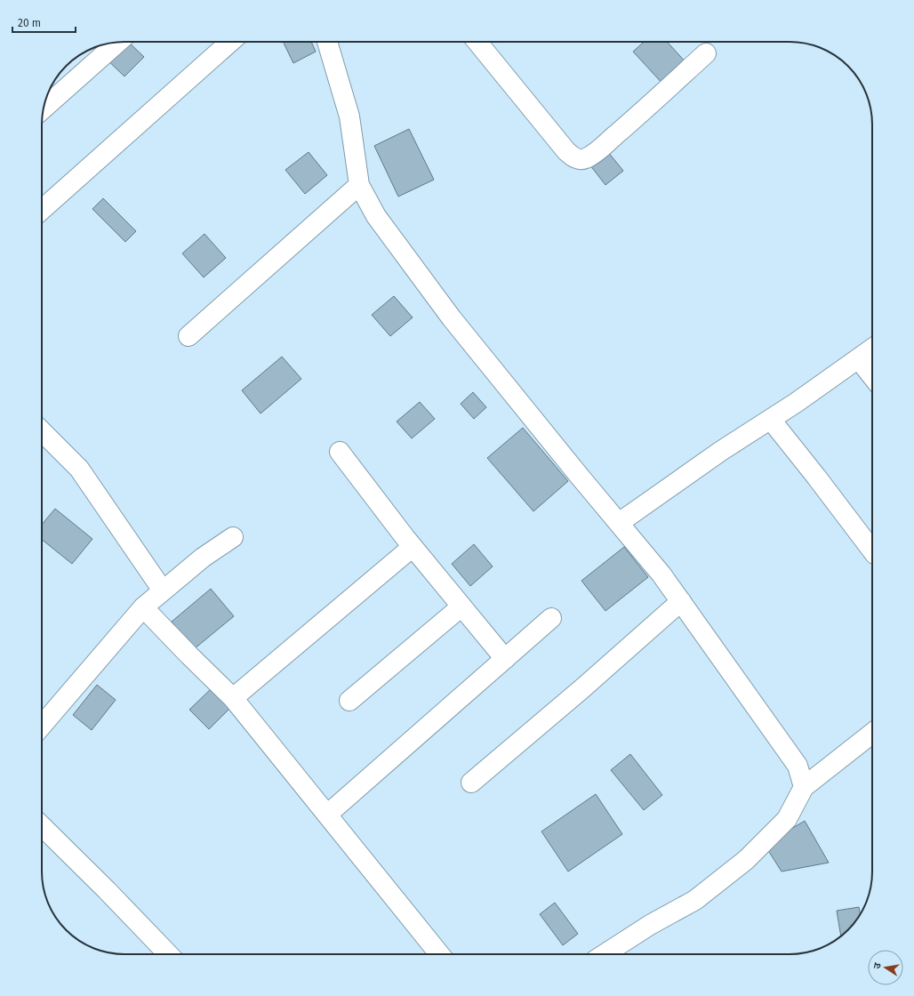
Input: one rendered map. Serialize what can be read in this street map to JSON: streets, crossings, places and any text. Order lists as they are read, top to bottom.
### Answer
{
  "scale_bar": "20 m",
  "north": "left"
}
